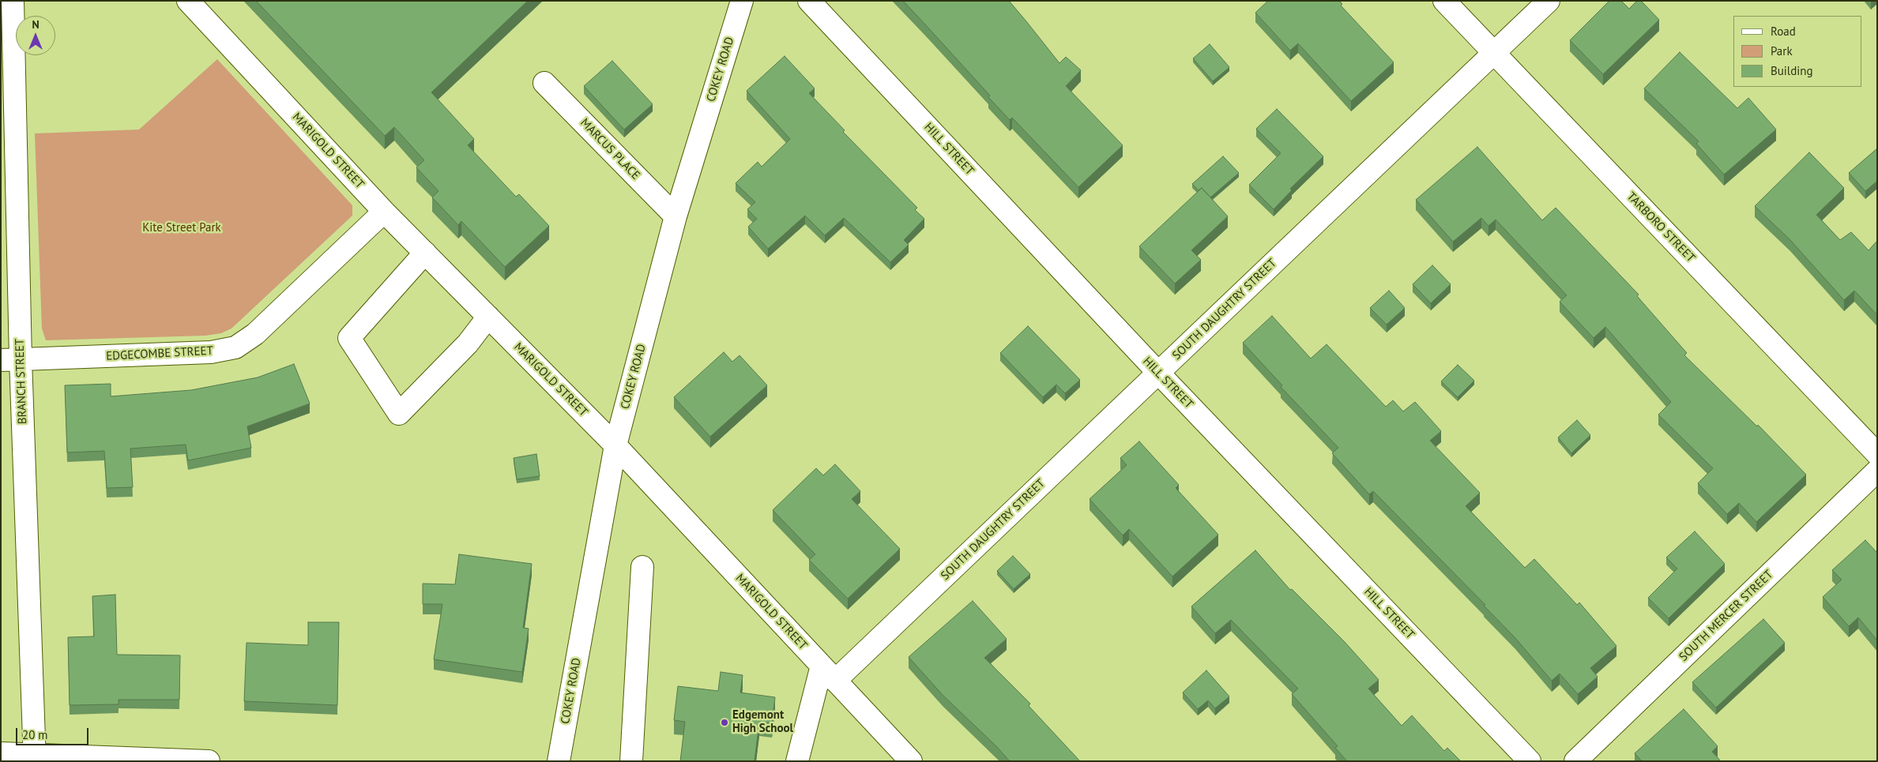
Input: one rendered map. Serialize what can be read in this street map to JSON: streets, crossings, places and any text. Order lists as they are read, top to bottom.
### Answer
{
  "streets": {
    "street": [
      "COKEY ROAD",
      "MARCUS PLACE",
      "HILL STREET",
      "MARIGOLD STREET",
      "TARBORO STREET",
      "SOUTH DAUGHTRY STREET",
      "EDGECOMBE STREET",
      "BRANCH STREET",
      "SOUTH MERCER STREET"
    ]
  },
  "crossings": [
    ["COKEY ROAD", "MARCUS PLACE"],
    ["COKEY ROAD", "MARIGOLD STREET"],
    ["HILL STREET", "SOUTH DAUGHTRY STREET"],
    ["MARIGOLD STREET", "SOUTH DAUGHTRY STREET"],
    ["MARIGOLD STREET", "EDGECOMBE STREET"],
    ["TARBORO STREET", "SOUTH DAUGHTRY STREET"],
    ["EDGECOMBE STREET", "BRANCH STREET"]
  ],
  "parks": ["Kite Street Park"],
  "places": ["Edgemont High School"],
  "legend": ["Road", "Park", "Building"],
  "scale_bar": "20 m",
  "north": "top"
}
